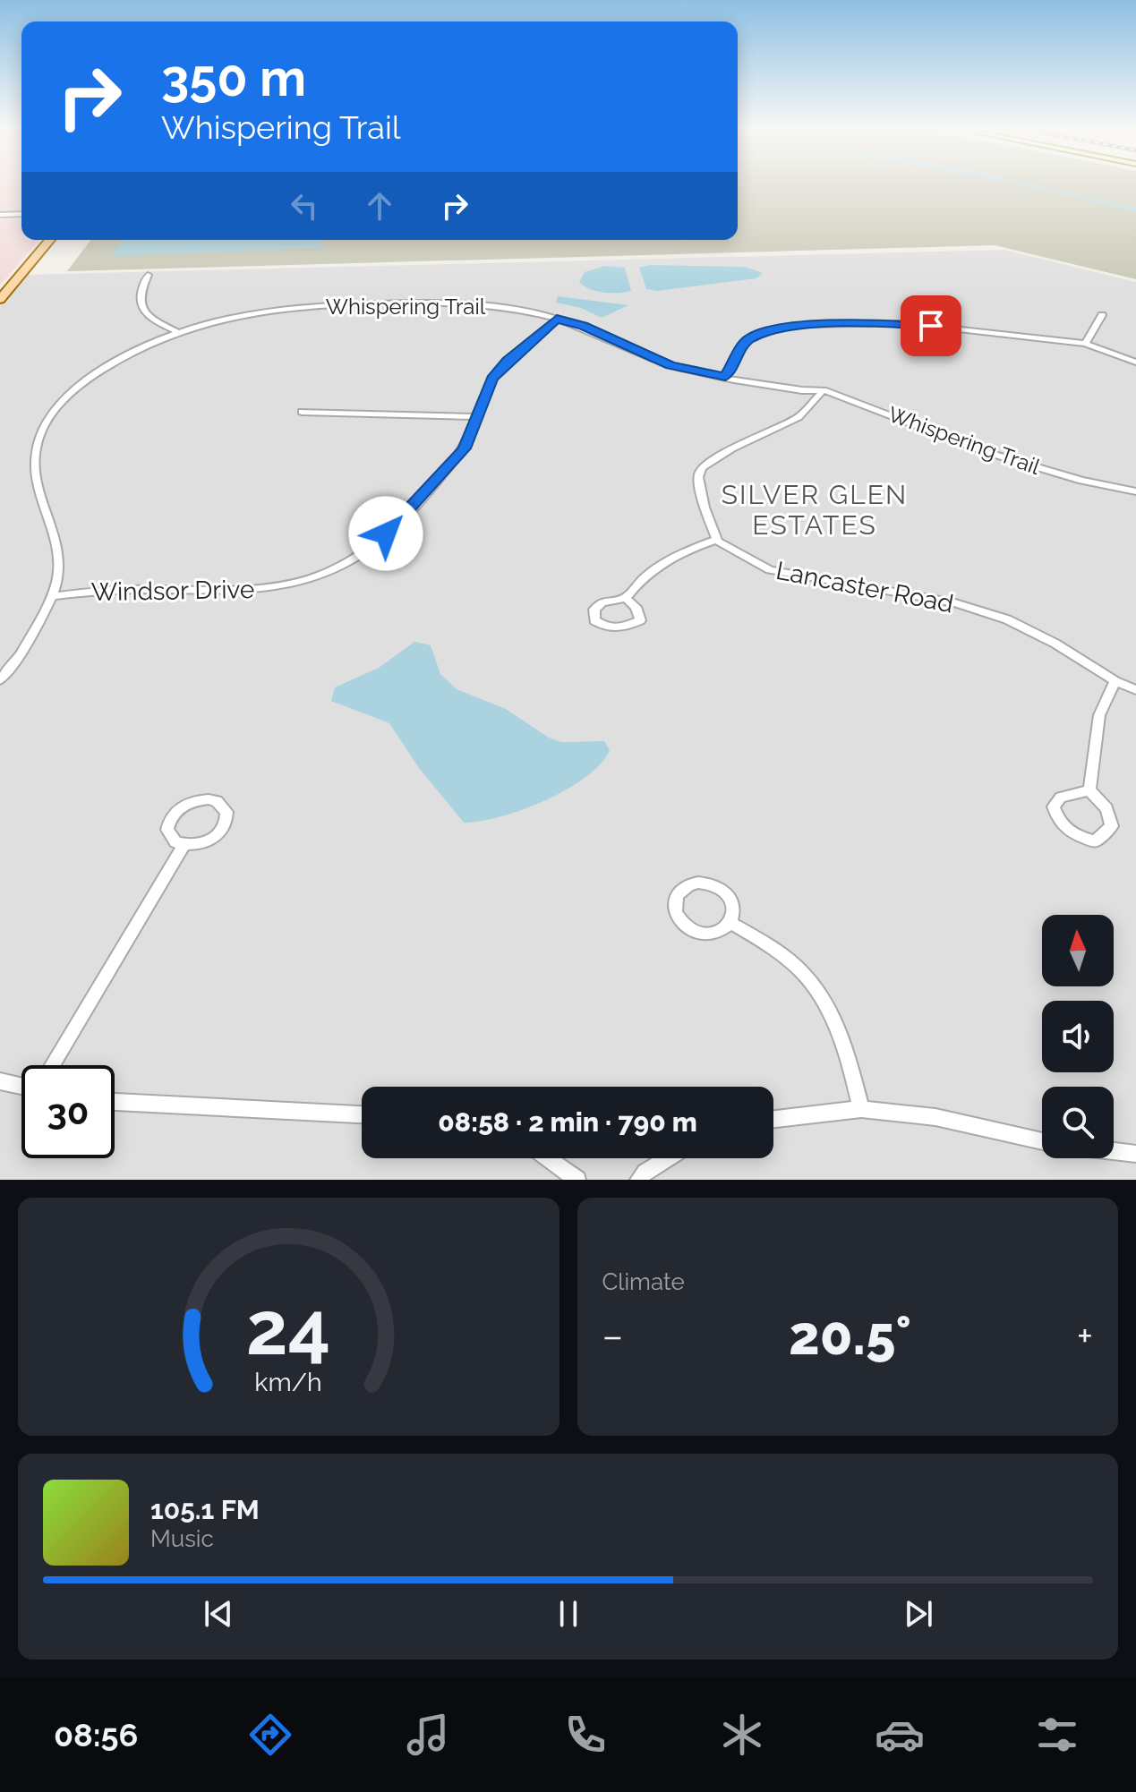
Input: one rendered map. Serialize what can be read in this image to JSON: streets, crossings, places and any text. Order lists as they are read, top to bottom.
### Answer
{
  "streets": {
    "street": ["Whispering Trail", "Lancaster Road", "Windsor Drive"]
  },
  "crossings": [
    ["Whispering Trail", "Windsor Drive"]
  ],
  "districts": ["SILVER GLEN ESTATES"],
  "north": "top",
  "page": {
    "turn": ["350 m", "Whispering Trail"],
    "limit": "30",
    "trip": "08:58 · 2 min · 790 m",
    "tile": "Climate",
    "heat": ["−", "20.5°", "+"],
    "song": ["105.1 FM", "Music"],
    "tabs": "08:56",
    "gauge": ["24", "km/h"]
  }
}
